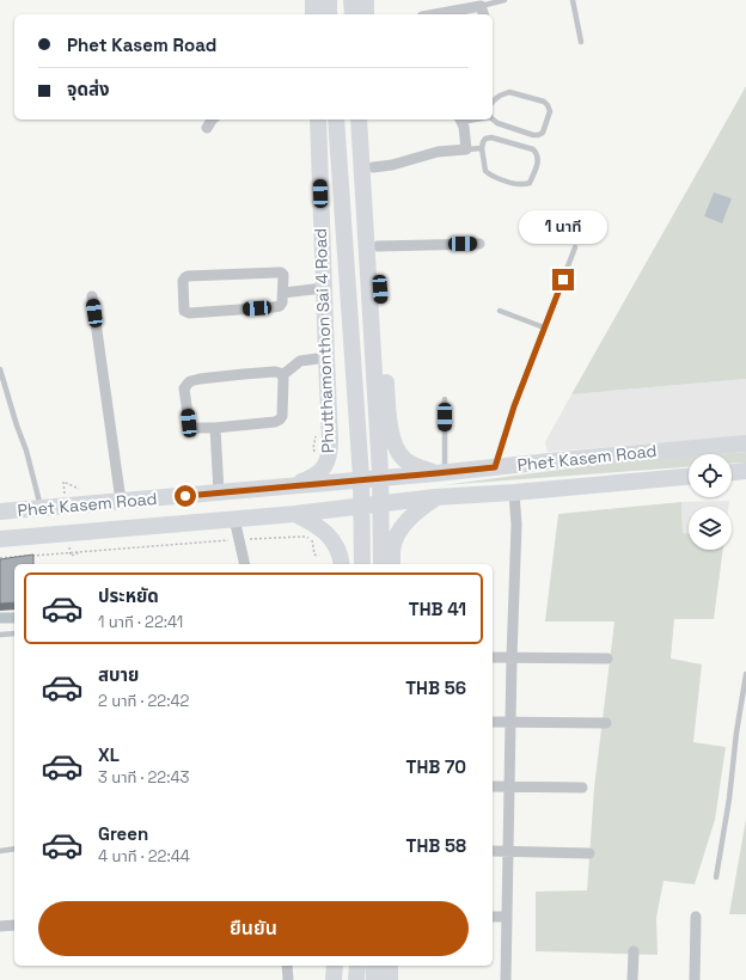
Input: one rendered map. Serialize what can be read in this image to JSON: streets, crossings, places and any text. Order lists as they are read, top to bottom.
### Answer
{
  "streets": {
    "main road": ["Phutthamonthon Sai 4 Road", "Phet Kasem Road"]
  },
  "crossings": [
    ["Phutthamonthon Sai 4 Road", "Phet Kasem Road"]
  ],
  "page": {
    "banner": ["Phet Kasem Road", "จุดส่ง"],
    "bubble": "1 นาที",
    "list": [
      {
        "name": "ประหยัด",
        "note": "1 นาที · 22:41",
        "value": "THB 41"
      },
      {
        "name": "สบาย",
        "note": "2 นาที · 22:42",
        "value": "THB 56"
      },
      {
        "name": "XL",
        "note": "3 นาที · 22:43",
        "value": "THB 70"
      },
      {
        "name": "Green",
        "note": "4 นาที · 22:44",
        "value": "THB 58"
      }
    ],
    "buttons": "ยืนยัน"
  }
}
